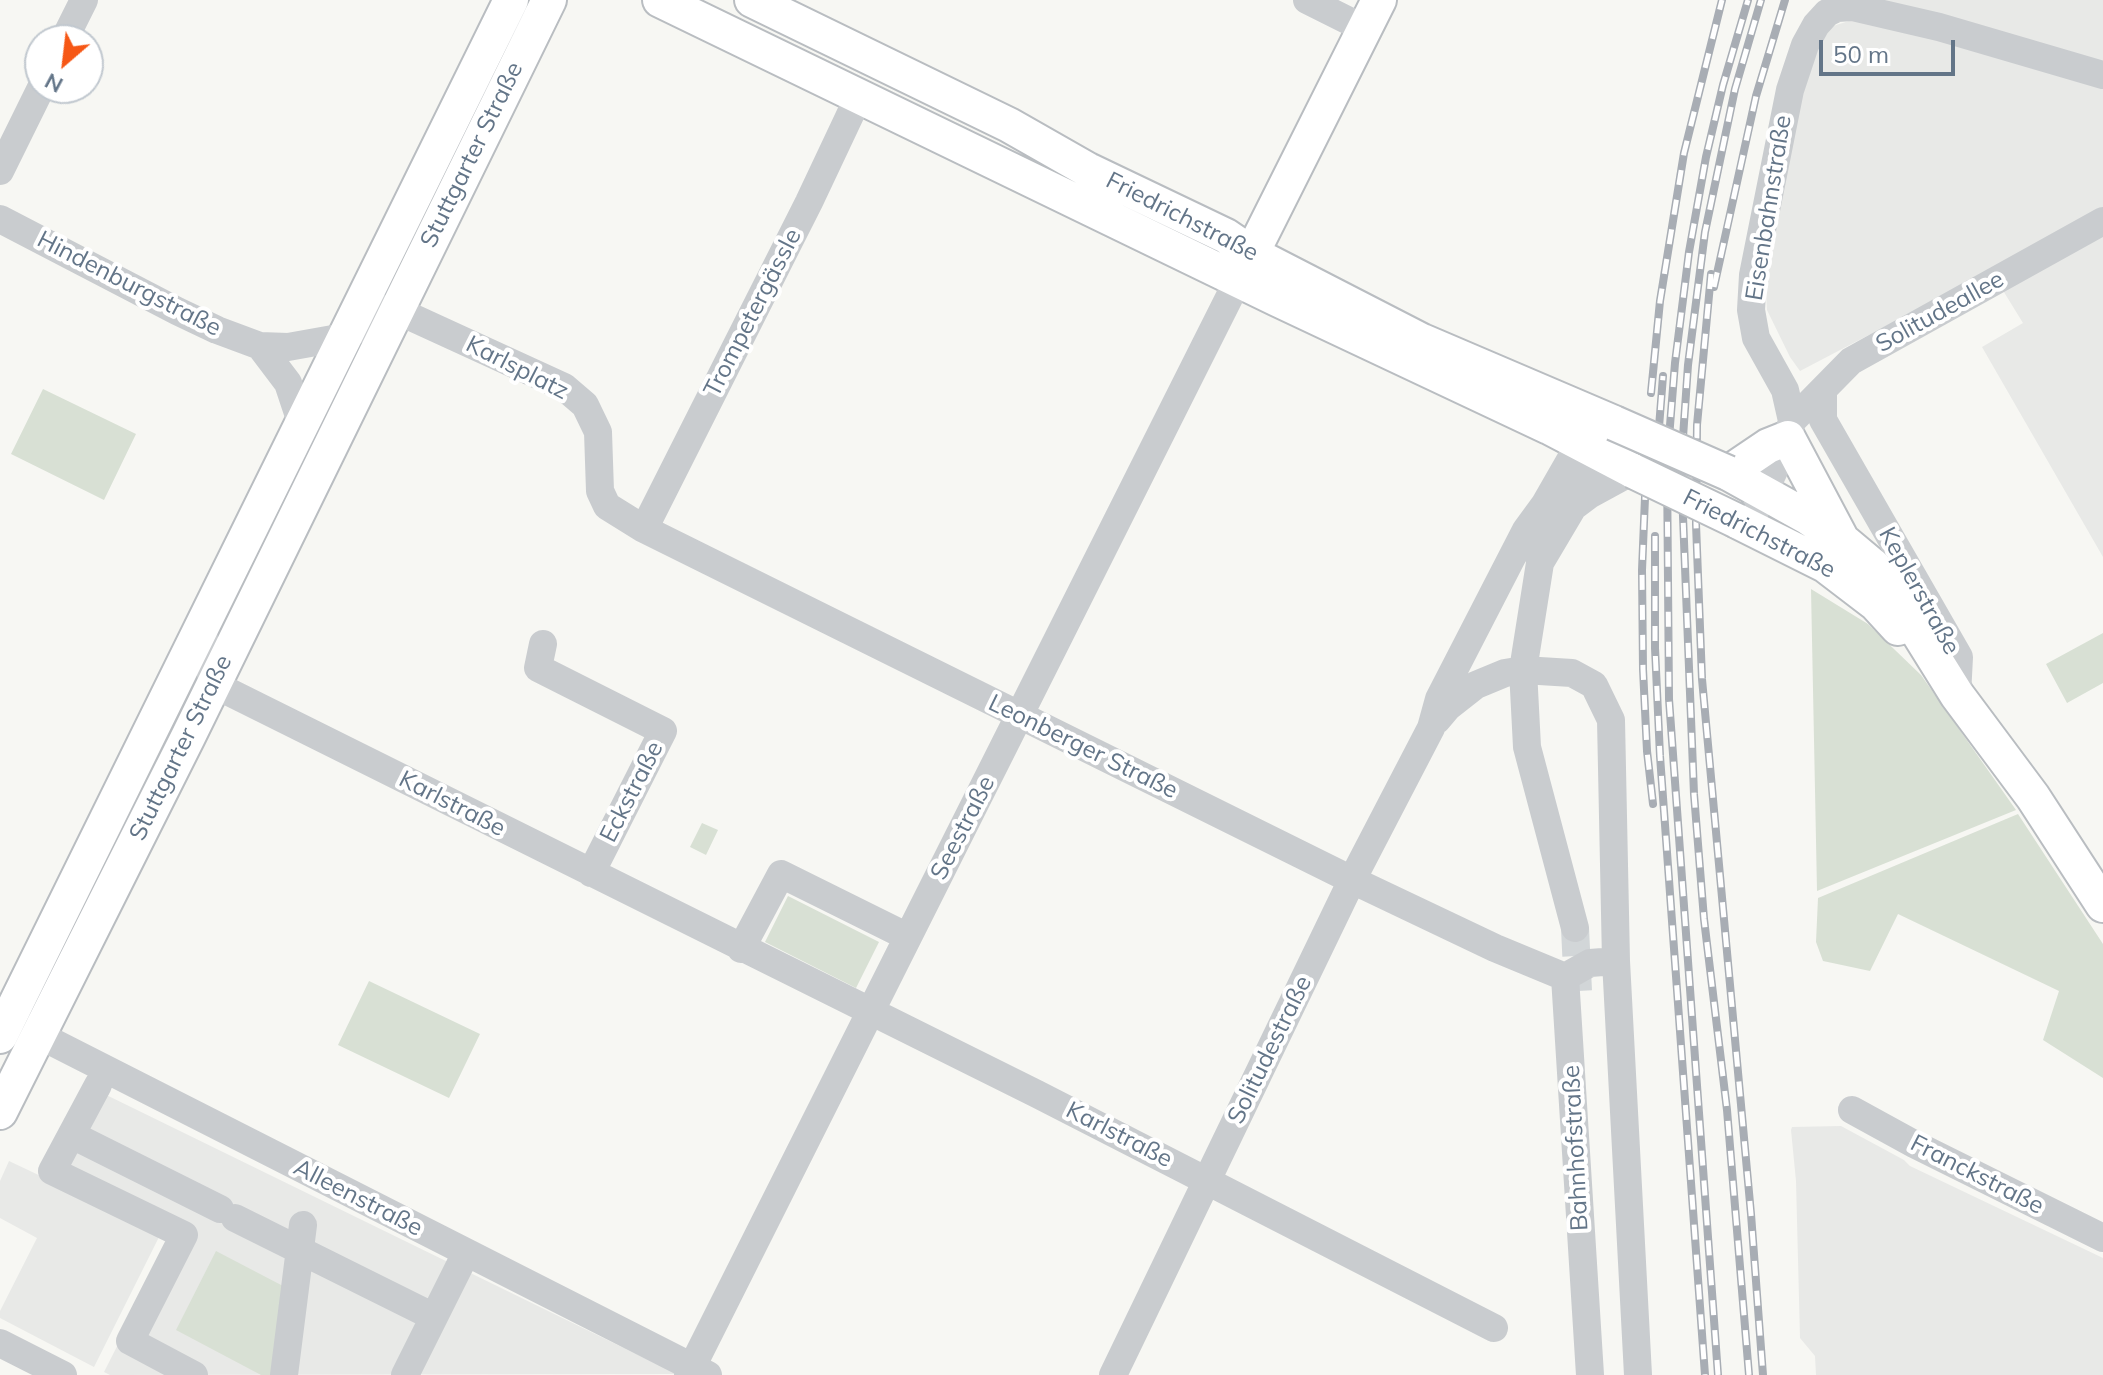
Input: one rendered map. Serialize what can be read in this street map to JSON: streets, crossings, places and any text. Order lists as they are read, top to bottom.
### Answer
{
  "streets": {
    "main road": ["Stuttgarter Straße", "Friedrichstraße"],
    "street": [
      "Eisenbahnstraße",
      "Hindenburgstraße",
      "Solitudeallee",
      "Trompetergässle",
      "Karlsplatz",
      "Keplerstraße",
      "Leonberger Straße",
      "Eckstraße",
      "Karlstraße",
      "Seestraße",
      "Solitudestraße",
      "Bahnhofstraße",
      "Franckstraße",
      "Alleenstraße"
    ]
  },
  "crossings": [
    ["Stuttgarter Straße", "Hindenburgstraße"],
    ["Stuttgarter Straße", "Karlsplatz"],
    ["Stuttgarter Straße", "Karlstraße"],
    ["Stuttgarter Straße", "Alleenstraße"],
    ["Eisenbahnstraße", "Solitudeallee"],
    ["Friedrichstraße", "Trompetergässle"],
    ["Friedrichstraße", "Keplerstraße"],
    ["Friedrichstraße", "Seestraße"],
    ["Hindenburgstraße", "Karlsplatz"],
    ["Solitudeallee", "Keplerstraße"],
    ["Trompetergässle", "Leonberger Straße"],
    ["Karlsplatz", "Leonberger Straße"],
    ["Leonberger Straße", "Seestraße"],
    ["Leonberger Straße", "Solitudestraße"],
    ["Leonberger Straße", "Bahnhofstraße"],
    ["Eckstraße", "Karlstraße"],
    ["Karlstraße", "Seestraße"],
    ["Karlstraße", "Solitudestraße"],
    ["Seestraße", "Alleenstraße"],
    ["Solitudestraße", "Bahnhofstraße"]
  ],
  "scale_bar": "50 m",
  "north": "bottom left"
}
